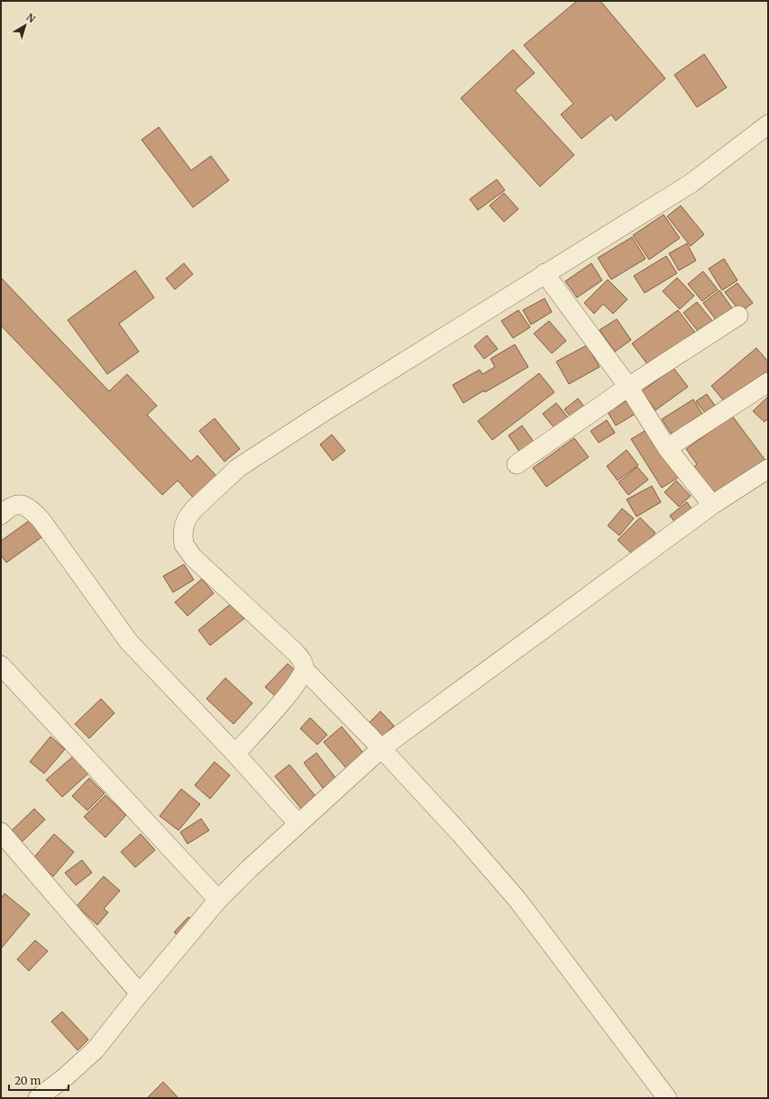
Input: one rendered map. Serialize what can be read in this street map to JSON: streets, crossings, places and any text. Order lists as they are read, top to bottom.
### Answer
{
  "scale_bar": "20 m",
  "north": "top right"
}
